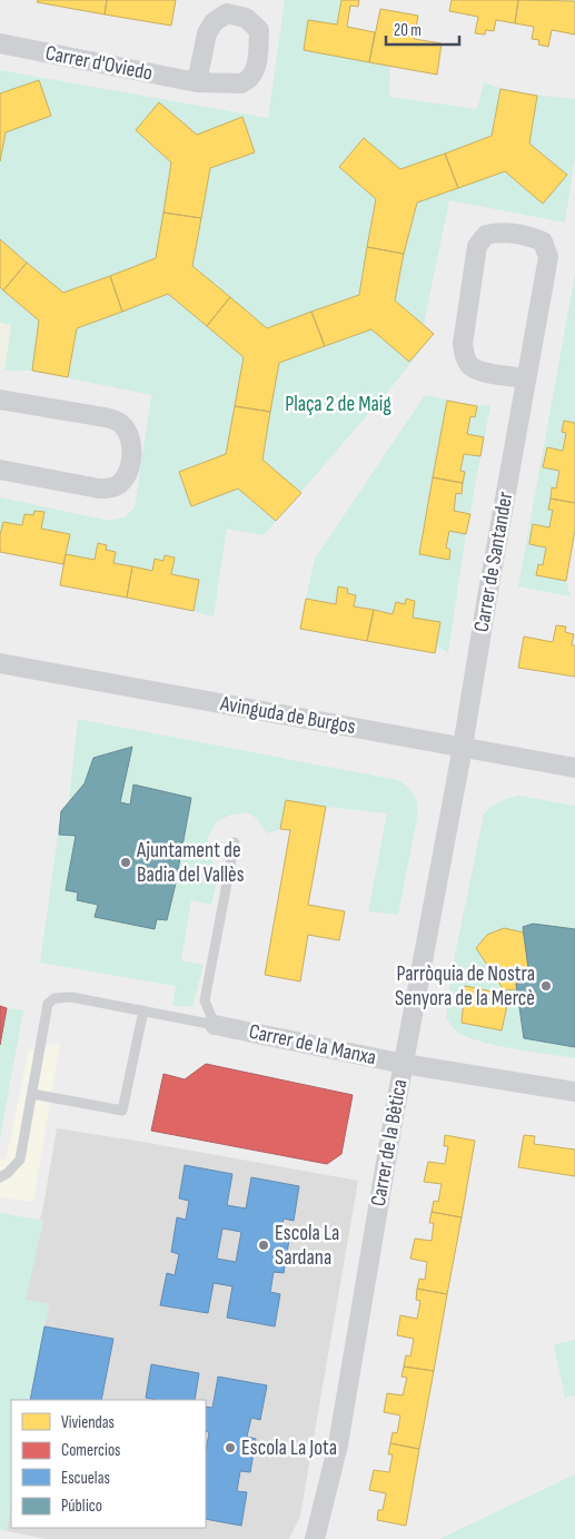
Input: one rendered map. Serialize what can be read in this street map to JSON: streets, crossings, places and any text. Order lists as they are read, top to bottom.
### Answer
{
  "streets": {
    "street": [
      "Carrer d'Oviedo",
      "Carrer de Santander",
      "Avinguda de Burgos",
      "Carrer de la Manxa",
      "Carrer de la Bètica"
    ]
  },
  "crossings": [
    ["Carrer de Santander", "Avinguda de Burgos"],
    ["Carrer de Santander", "Carrer de la Bètica"],
    ["Avinguda de Burgos", "Carrer de la Bètica"],
    ["Carrer de la Manxa", "Carrer de la Bètica"]
  ],
  "parks": ["Plaça 2 de Maig"],
  "places": [
    "Ajuntament de Badia del Vallès",
    "Parròquia de Nostra Senyora de la Mercè",
    "Escola La Sardana",
    "Escola La Jota"
  ],
  "legend": [
    "Viviendas",
    "Comercios",
    "Escuelas",
    "Público"
  ],
  "scale_bar": "20 m"
}
